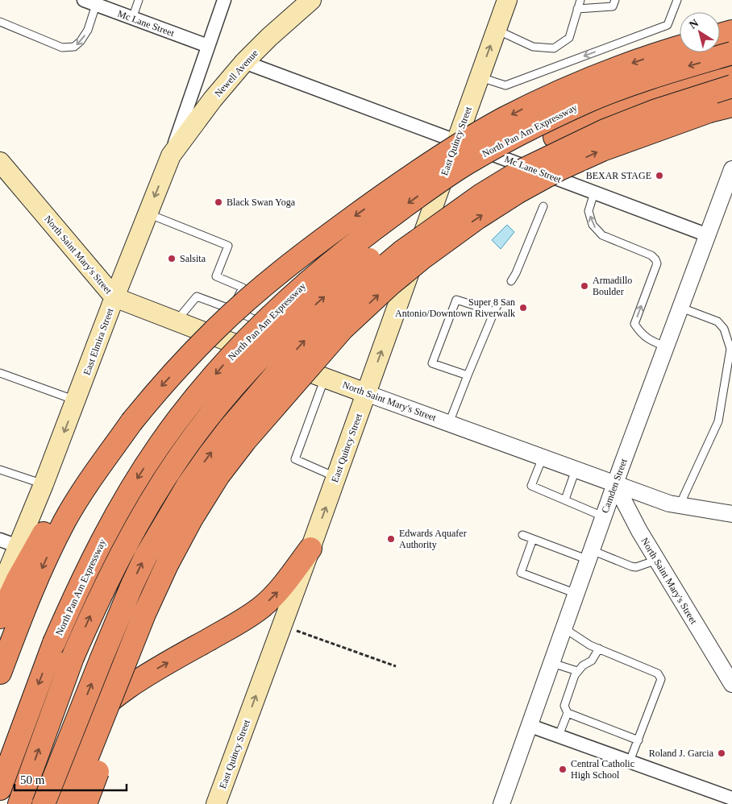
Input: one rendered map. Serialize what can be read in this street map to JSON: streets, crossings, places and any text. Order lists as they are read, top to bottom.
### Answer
{
  "streets": {
    "highway": ["North Pan Am Expressway"],
    "main road": [
      "Newell Avenue",
      "East Quincy Street",
      "North Saint Mary's Street",
      "East Elmira Street"
    ],
    "street": ["Mc Lane Street", "Camden Street"]
  },
  "crossings": [
    ["Mc Lane Street", "Newell Avenue"],
    ["Mc Lane Street", "East Quincy Street"],
    ["Mc Lane Street", "East Elmira Street"],
    ["Mc Lane Street", "Camden Street"],
    ["Newell Avenue", "East Elmira Street"],
    ["East Quincy Street", "North Saint Mary's Street"],
    ["North Saint Mary's Street", "East Elmira Street"],
    ["North Saint Mary's Street", "Camden Street"]
  ],
  "one_way": ["East Quincy Street"],
  "places": [
    "BEXAR STAGE",
    "Black Swan Yoga",
    "Salsita",
    "Armadillo Boulder",
    "Super 8 San Antonio/Downtown Riverwalk",
    "Edwards Aquafer Authority",
    "Roland J. Garcia",
    "Central Catholic High School"
  ],
  "scale_bar": "50 m",
  "north": "top left"
}
